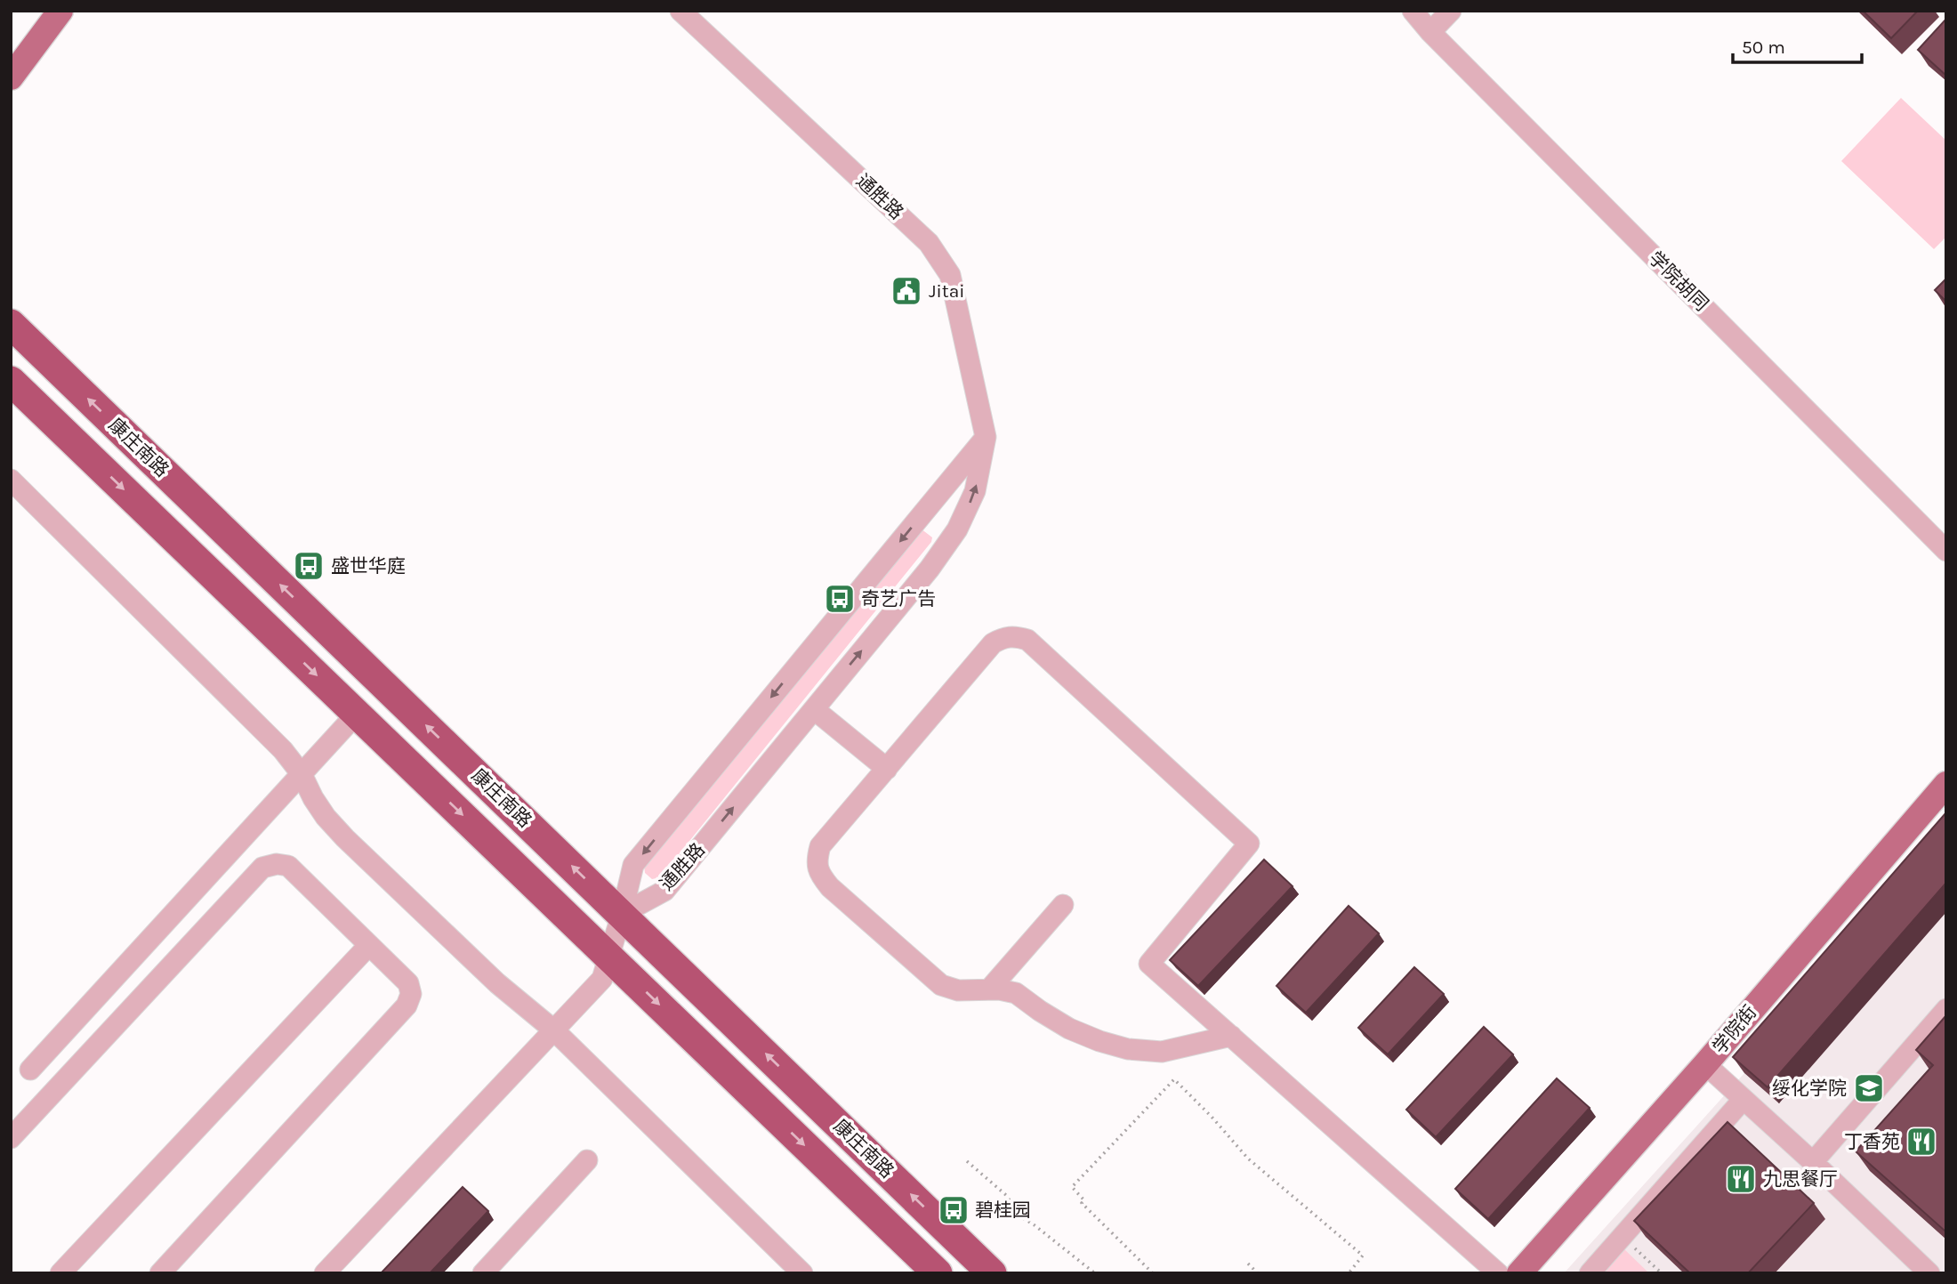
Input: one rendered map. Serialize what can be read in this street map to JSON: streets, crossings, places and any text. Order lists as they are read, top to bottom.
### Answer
{
  "streets": {
    "highway": ["康庄南路"],
    "main road": ["学院街"],
    "street": ["通胜路", "学院胡同"]
  },
  "crossings": [
    ["通胜路", "康庄南路"]
  ],
  "places": {
    "public building": ["Jitai"],
    "bus stop": ["盛世华庭", "奇艺广告", "碧桂园"],
    "school or university": ["绥化学院"],
    "restaurant": ["丁香苑", "九思餐厅"]
  },
  "scale_bar": "50 m"
}
